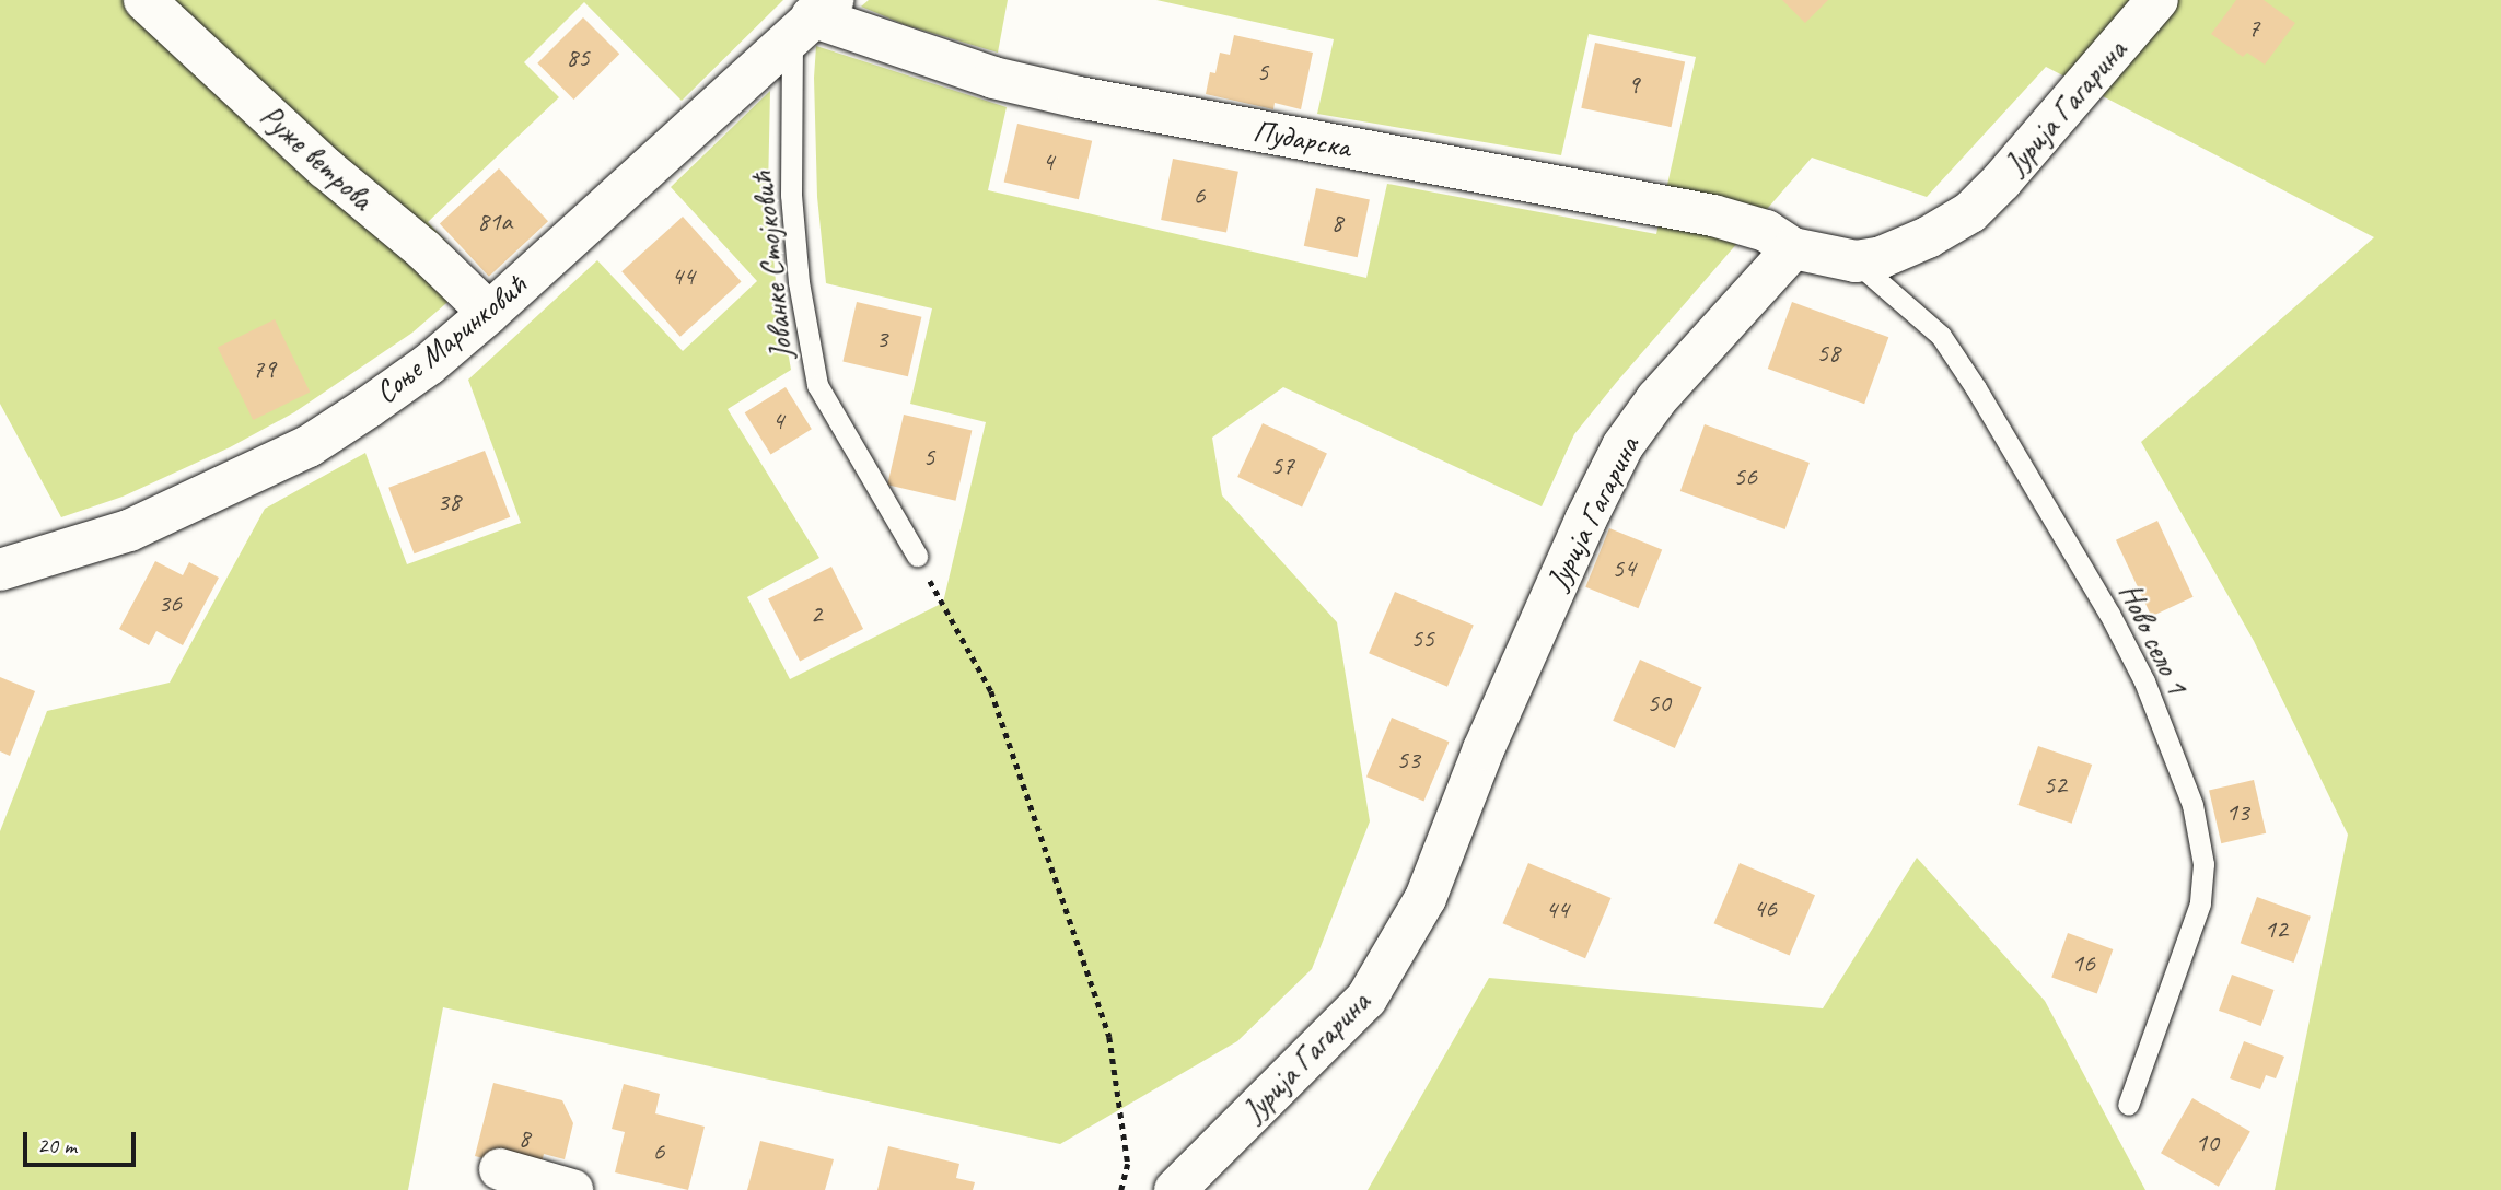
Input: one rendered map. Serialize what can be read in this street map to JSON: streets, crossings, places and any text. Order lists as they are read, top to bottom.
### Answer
{
  "streets": {
    "street": [
      "Јурија Гагарина",
      "Пударска",
      "Руже ветрова",
      "Соње Маринковић"
    ],
    "lane": ["Јованке Стојковић", "Ново село 1"]
  },
  "crossings": [
    ["Јурија Гагарина", "Пударска"],
    ["Јурија Гагарина", "Ново село 1"],
    ["Пударска", "Јованке Стојковић"],
    ["Пударска", "Соње Маринковић"],
    ["Руже ветрова", "Соње Маринковић"],
    ["Јованке Стојковић", "Соње Маринковић"]
  ],
  "house_numbers": [
    "7",
    "85",
    "5",
    "9",
    "4",
    "6",
    "81a",
    "8",
    "44",
    "3",
    "58",
    "79",
    "4",
    "5",
    "57",
    "56",
    "38",
    "54",
    "36",
    "2",
    "55",
    "50",
    "53",
    "52",
    "13",
    "46",
    "44",
    "12",
    "16",
    "8",
    "10",
    "6"
  ],
  "scale_bar": "20 m"
}
